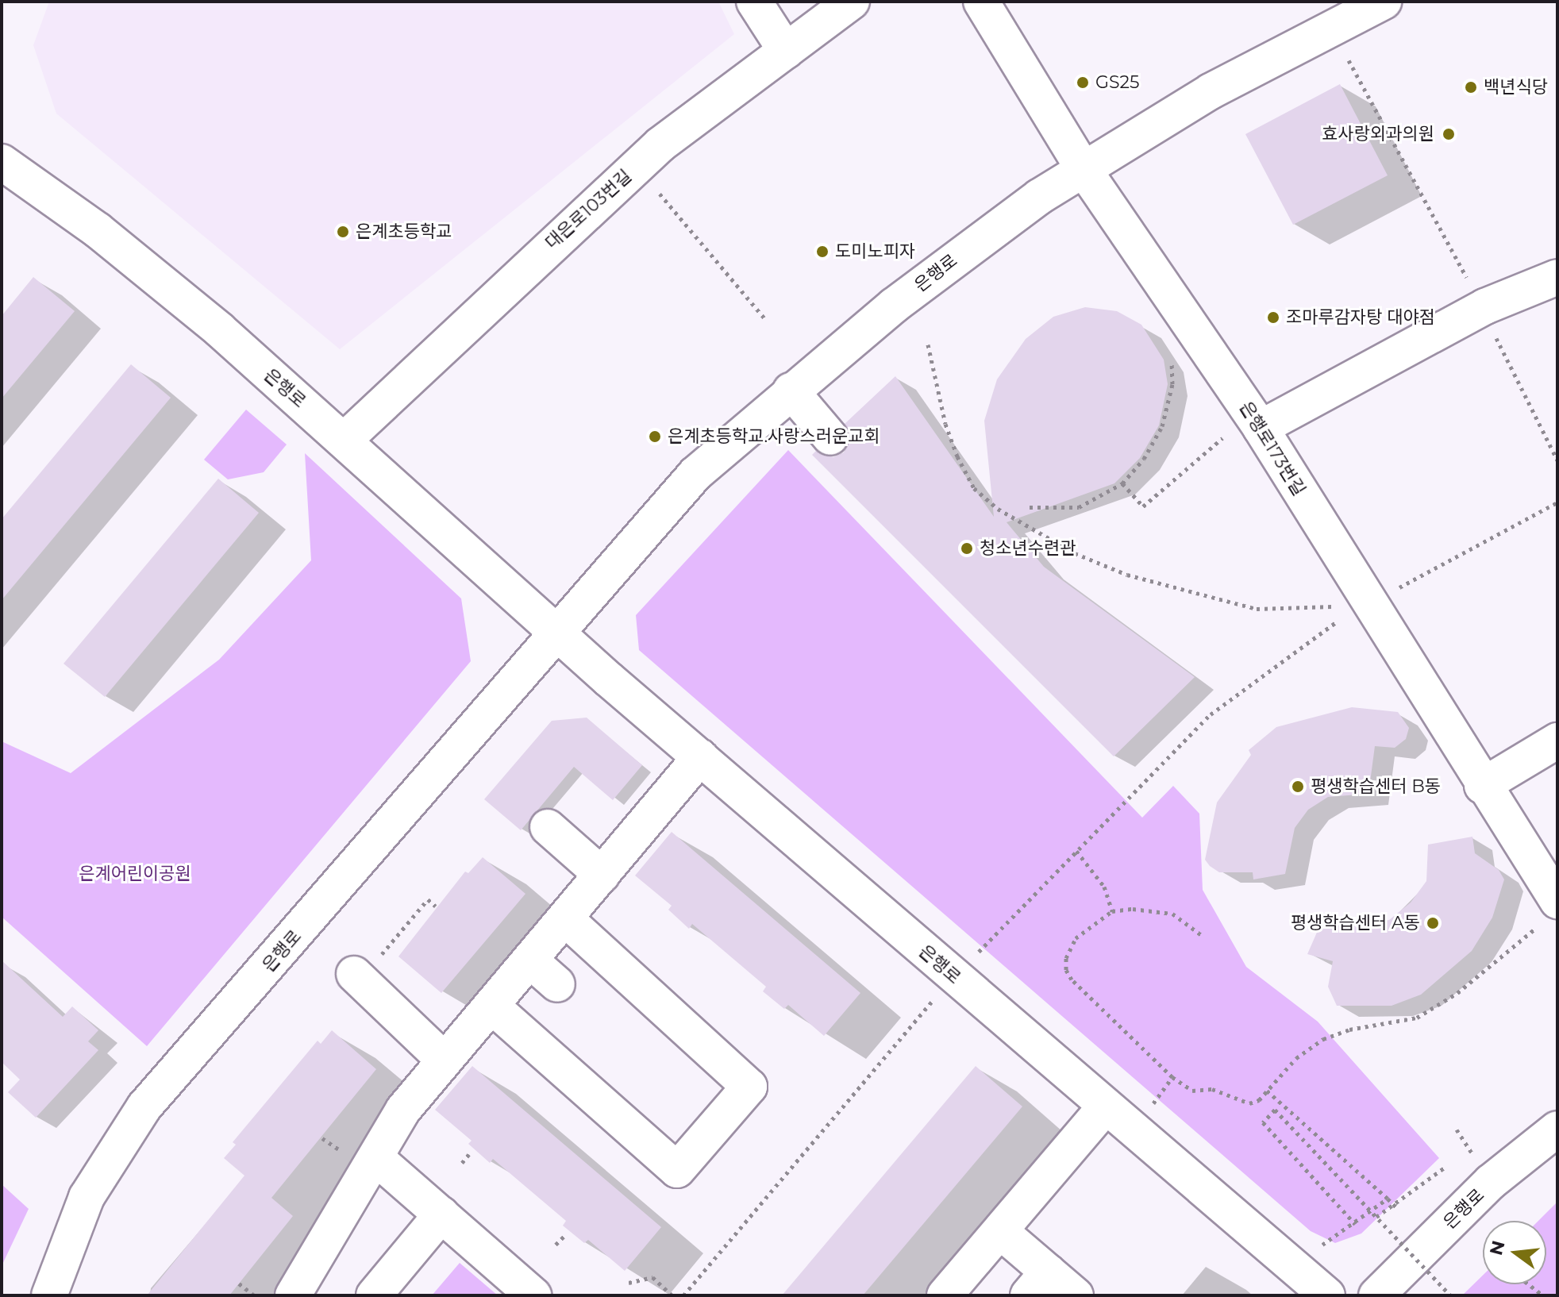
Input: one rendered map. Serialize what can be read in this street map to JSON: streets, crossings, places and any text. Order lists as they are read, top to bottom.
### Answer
{
  "streets": {
    "street": ["대은로103번길", "은행로", "은행로173번길"]
  },
  "crossings": [
    ["대은로103번길", "은행로"],
    ["은행로", "은행로173번길"]
  ],
  "parks": ["은계어린이공원"],
  "places": [
    "GS25",
    "백년식당",
    "효사랑외과의원",
    "은계초등학교",
    "도미노피자",
    "조마루감자탕 대야점",
    "은계초등학교.사랑스러운교회",
    "청소년수련관",
    "평생학습센터 B동",
    "평생학습센터 A동"
  ],
  "north": "left"
}
